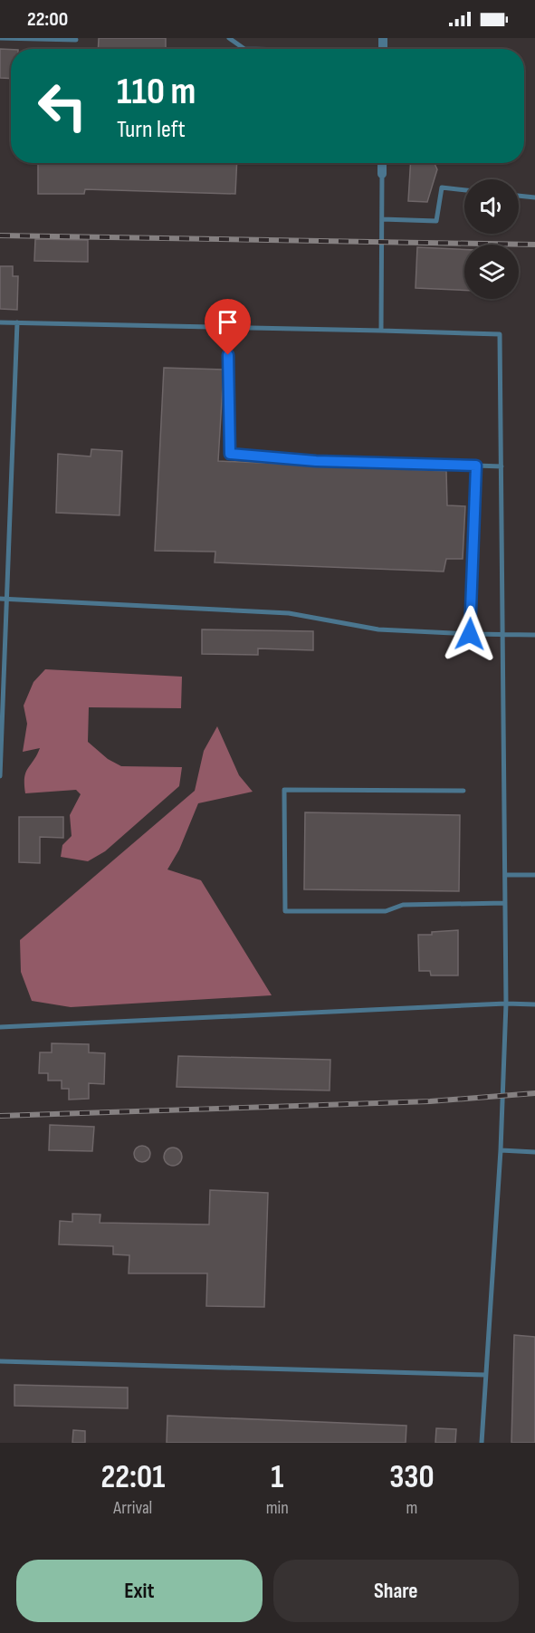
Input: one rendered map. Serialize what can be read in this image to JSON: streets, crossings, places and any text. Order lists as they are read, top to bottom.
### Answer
{
  "page": {
    "status": "22:00",
    "turn": ["110 m", "Turn left"],
    "eta": [
      "22:01",
      "Arrival",
      "1",
      "min",
      "330",
      "m"
    ],
    "buttons": ["Exit", "Share"]
  }
}
